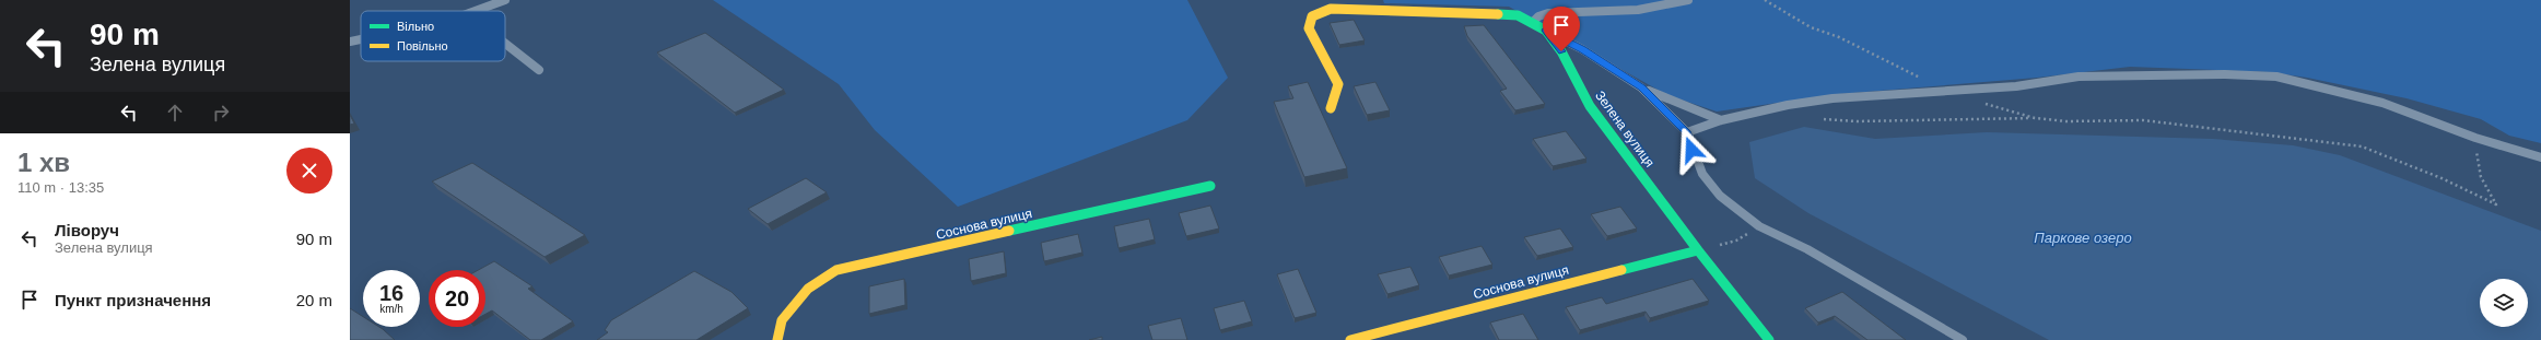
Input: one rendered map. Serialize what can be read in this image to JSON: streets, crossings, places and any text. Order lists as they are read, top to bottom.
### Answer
{
  "streets": {
    "street": ["Зелена вулиця", "Соснова вулиця"]
  },
  "crossings": [
    ["Зелена вулиця", "Соснова вулиця"]
  ],
  "water": ["Паркове озеро"],
  "legend": ["Вільно", "Повільно"],
  "page": {
    "turn": ["90 m", "Зелена вулиця"],
    "heading": ["1 хв", "110 m · 13:35"],
    "list": [
      {
        "name": "Ліворуч",
        "note": "Зелена вулиця",
        "value": "90 m"
      },
      {
        "name": "Пункт призначення",
        "value": "20 m"
      }
    ],
    "speed": "16 km/h",
    "limit": "20"
  }
}
